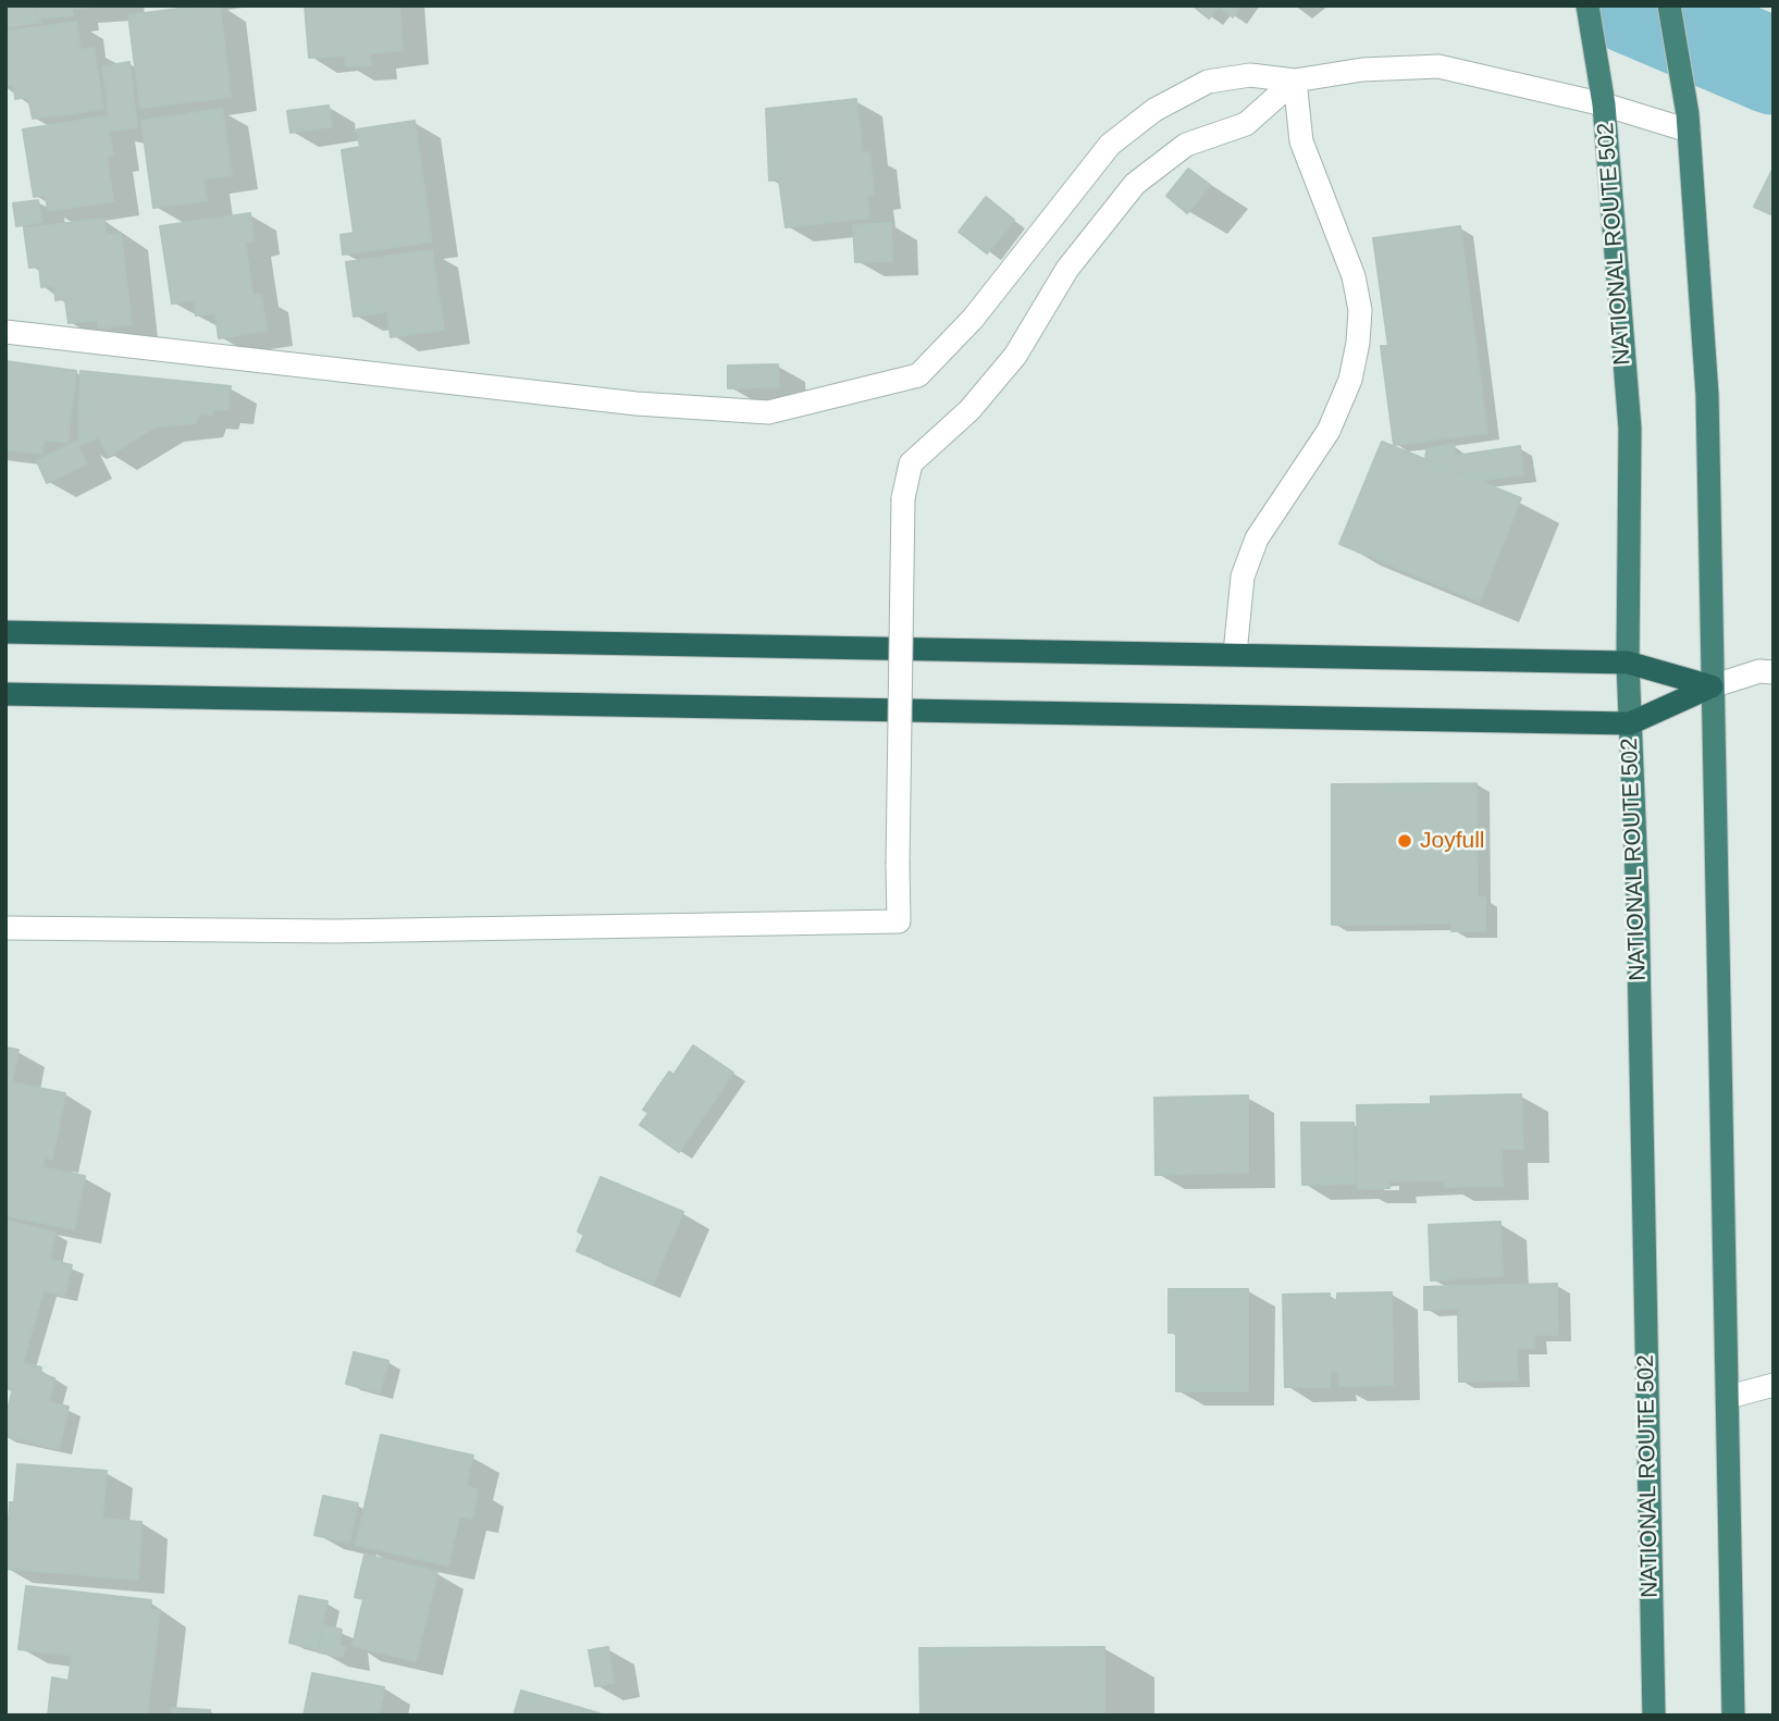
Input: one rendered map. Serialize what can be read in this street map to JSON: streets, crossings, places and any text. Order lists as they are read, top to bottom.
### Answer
{
  "streets": {
    "highway": ["NATIONAL ROUTE 502"]
  },
  "places": ["Joyfull"]
}
